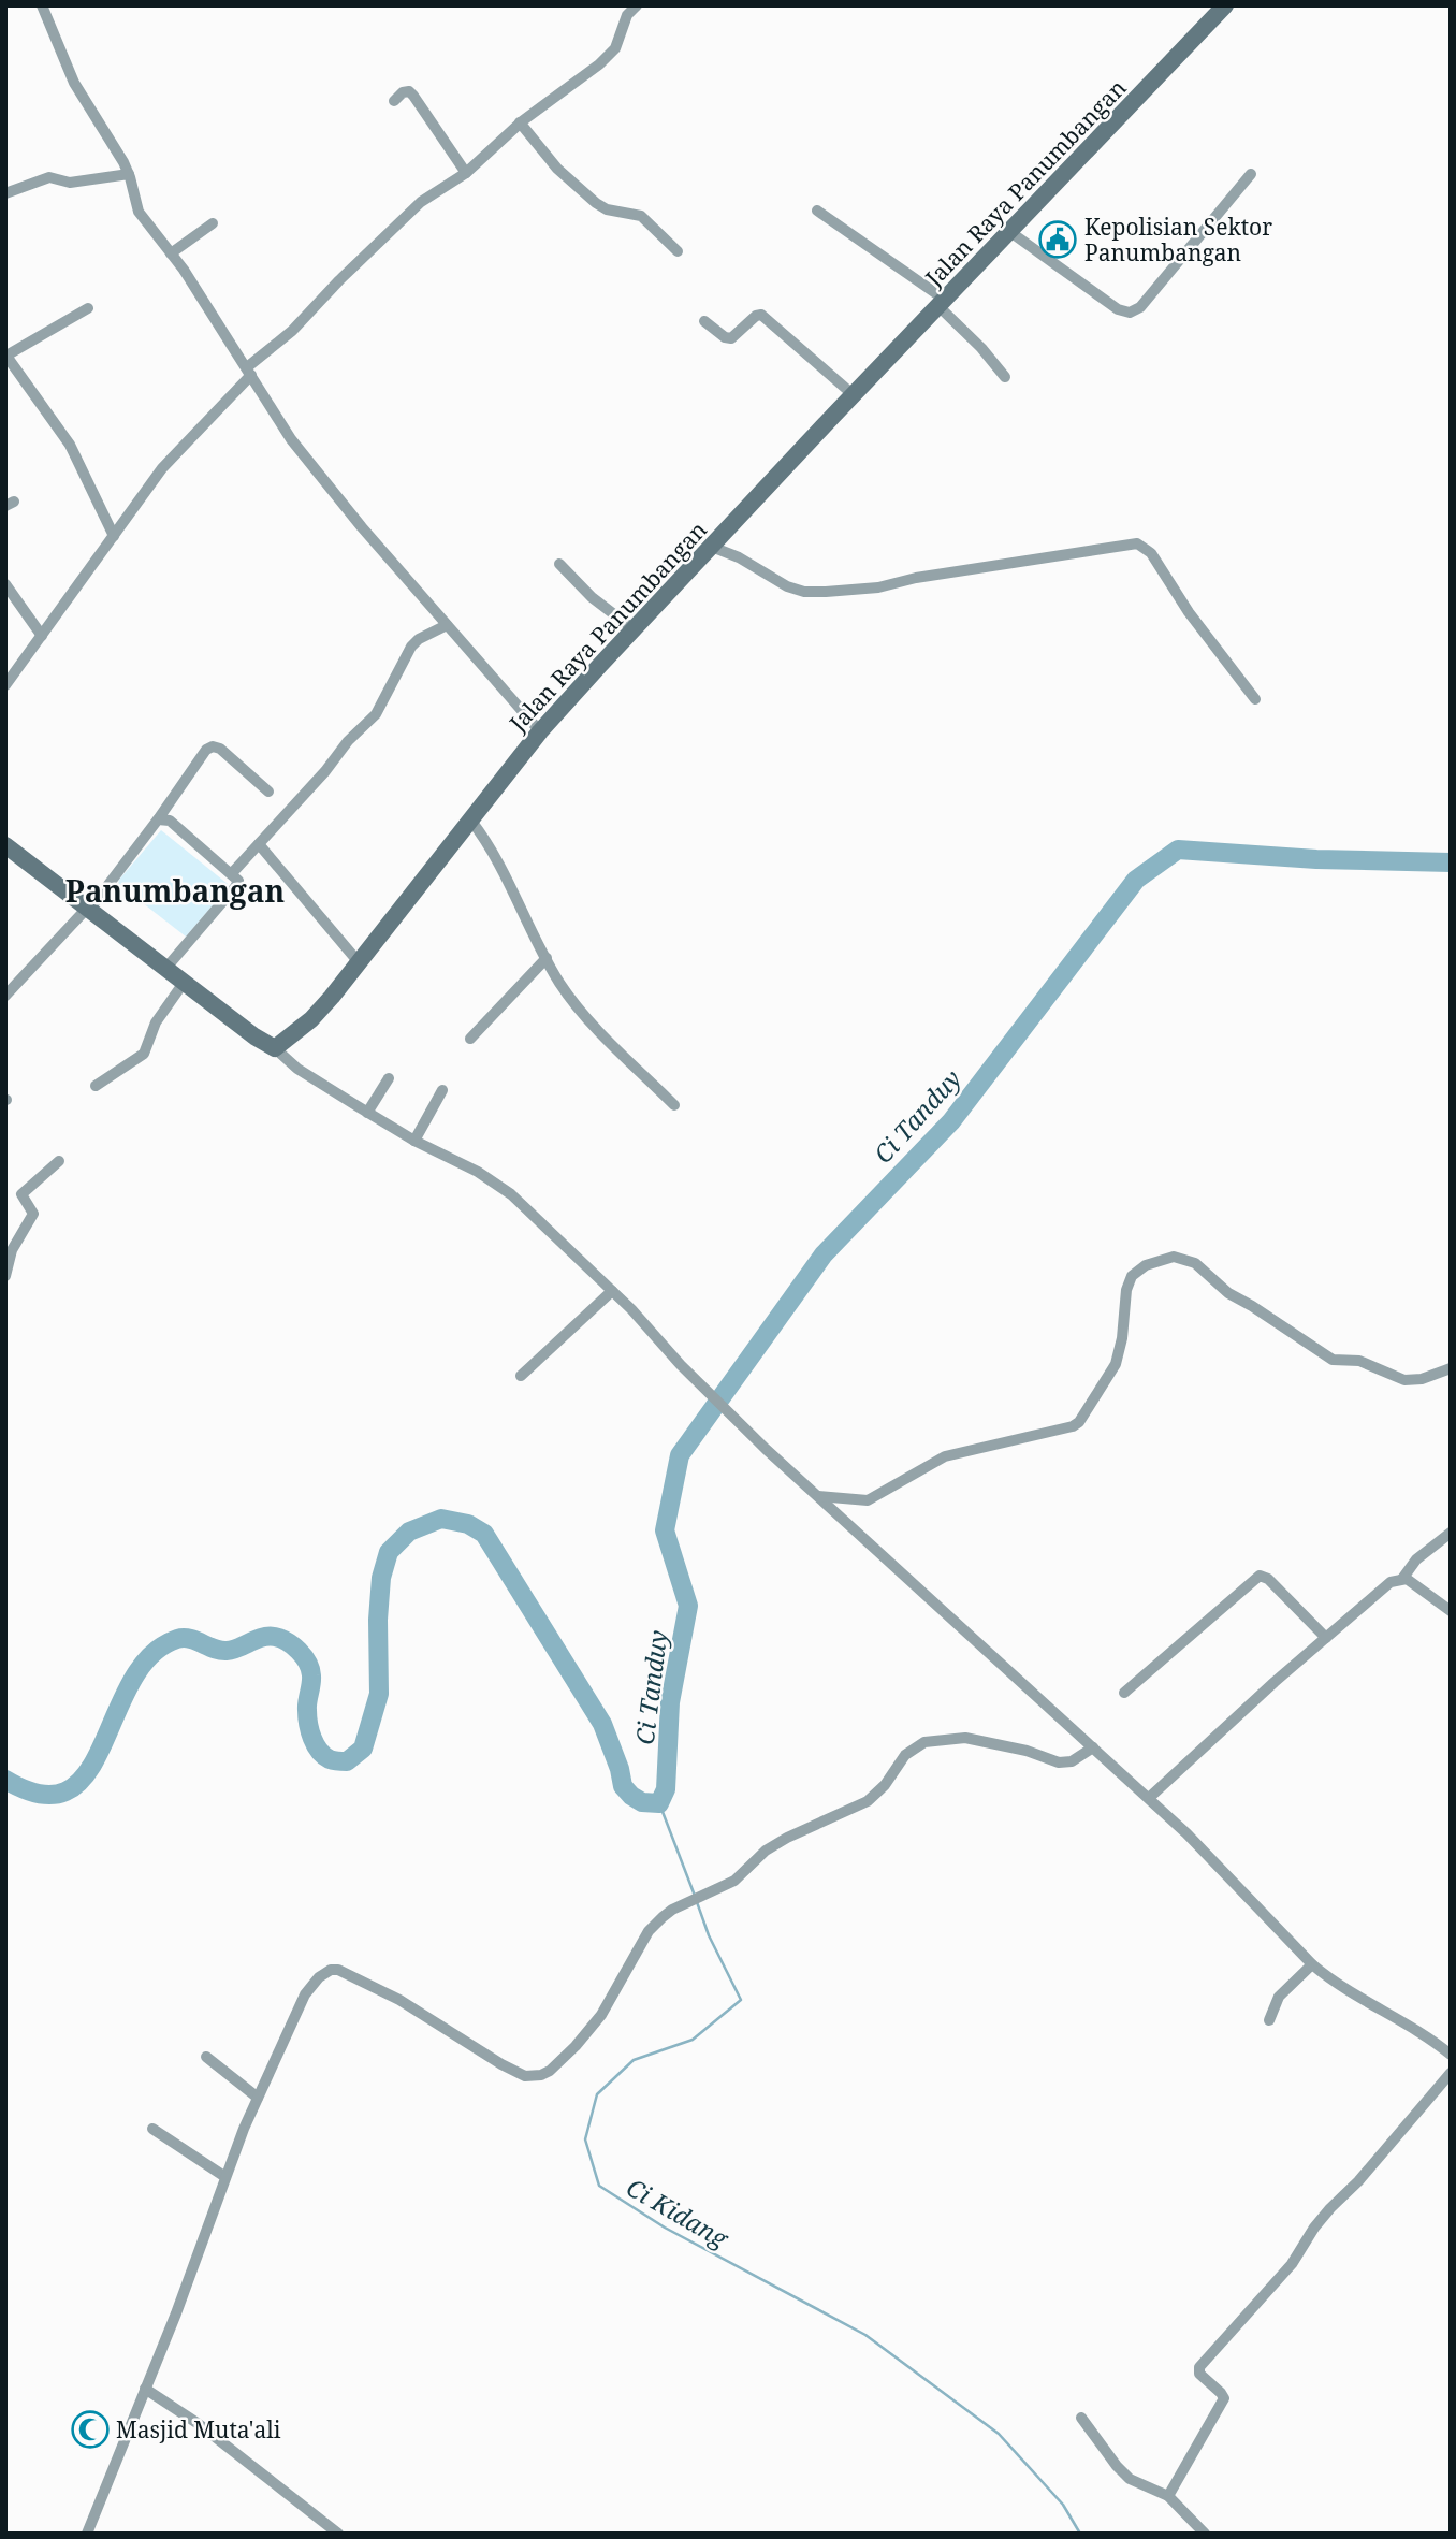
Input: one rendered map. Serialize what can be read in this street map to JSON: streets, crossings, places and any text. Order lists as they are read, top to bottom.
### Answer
{
  "streets": {
    "main road": ["Jalan Raya Panumbangan"]
  },
  "districts": ["Panumbangan"],
  "water": ["Ci Tanduy", "Ci Kidang"],
  "places": {
    "public building": ["Kepolisian Sektor Panumbangan"],
    "mosque": ["Masjid Muta'ali"]
  }
}
